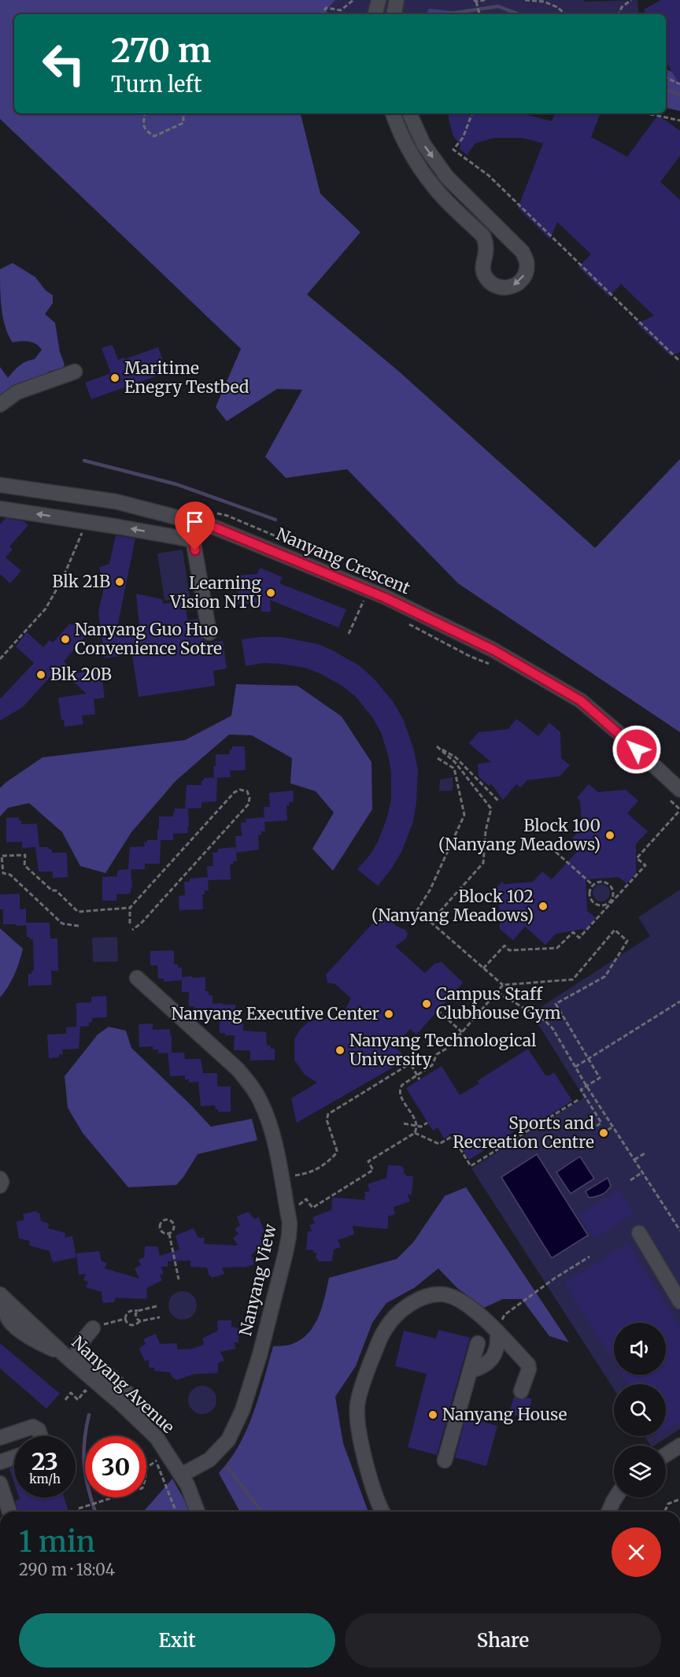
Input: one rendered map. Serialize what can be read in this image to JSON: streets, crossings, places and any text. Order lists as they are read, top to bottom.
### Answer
{
  "streets": {
    "street": ["Nanyang Crescent", "Nanyang View", "Nanyang Avenue"]
  },
  "crossings": [
    ["Nanyang View", "Nanyang Avenue"]
  ],
  "places": [
    "Maritime Enegry Testbed",
    "Blk 21B",
    "Learning Vision NTU",
    "Nanyang Guo Huo Convenience Sotre",
    "Blk 20B",
    "Block 100 (Nanyang Meadows)",
    "Block 102 (Nanyang Meadows)",
    "Campus Staff Clubhouse Gym",
    "Nanyang Executive Center",
    "Nanyang Technological University",
    "Sports and Recreation Centre",
    "Nanyang House"
  ],
  "page": {
    "turn": ["270 m", "Turn left"],
    "speed": "23 km/h",
    "limit": "30",
    "heading": ["1 min", "290 m · 18:04"],
    "buttons": ["Exit", "Share"]
  }
}
